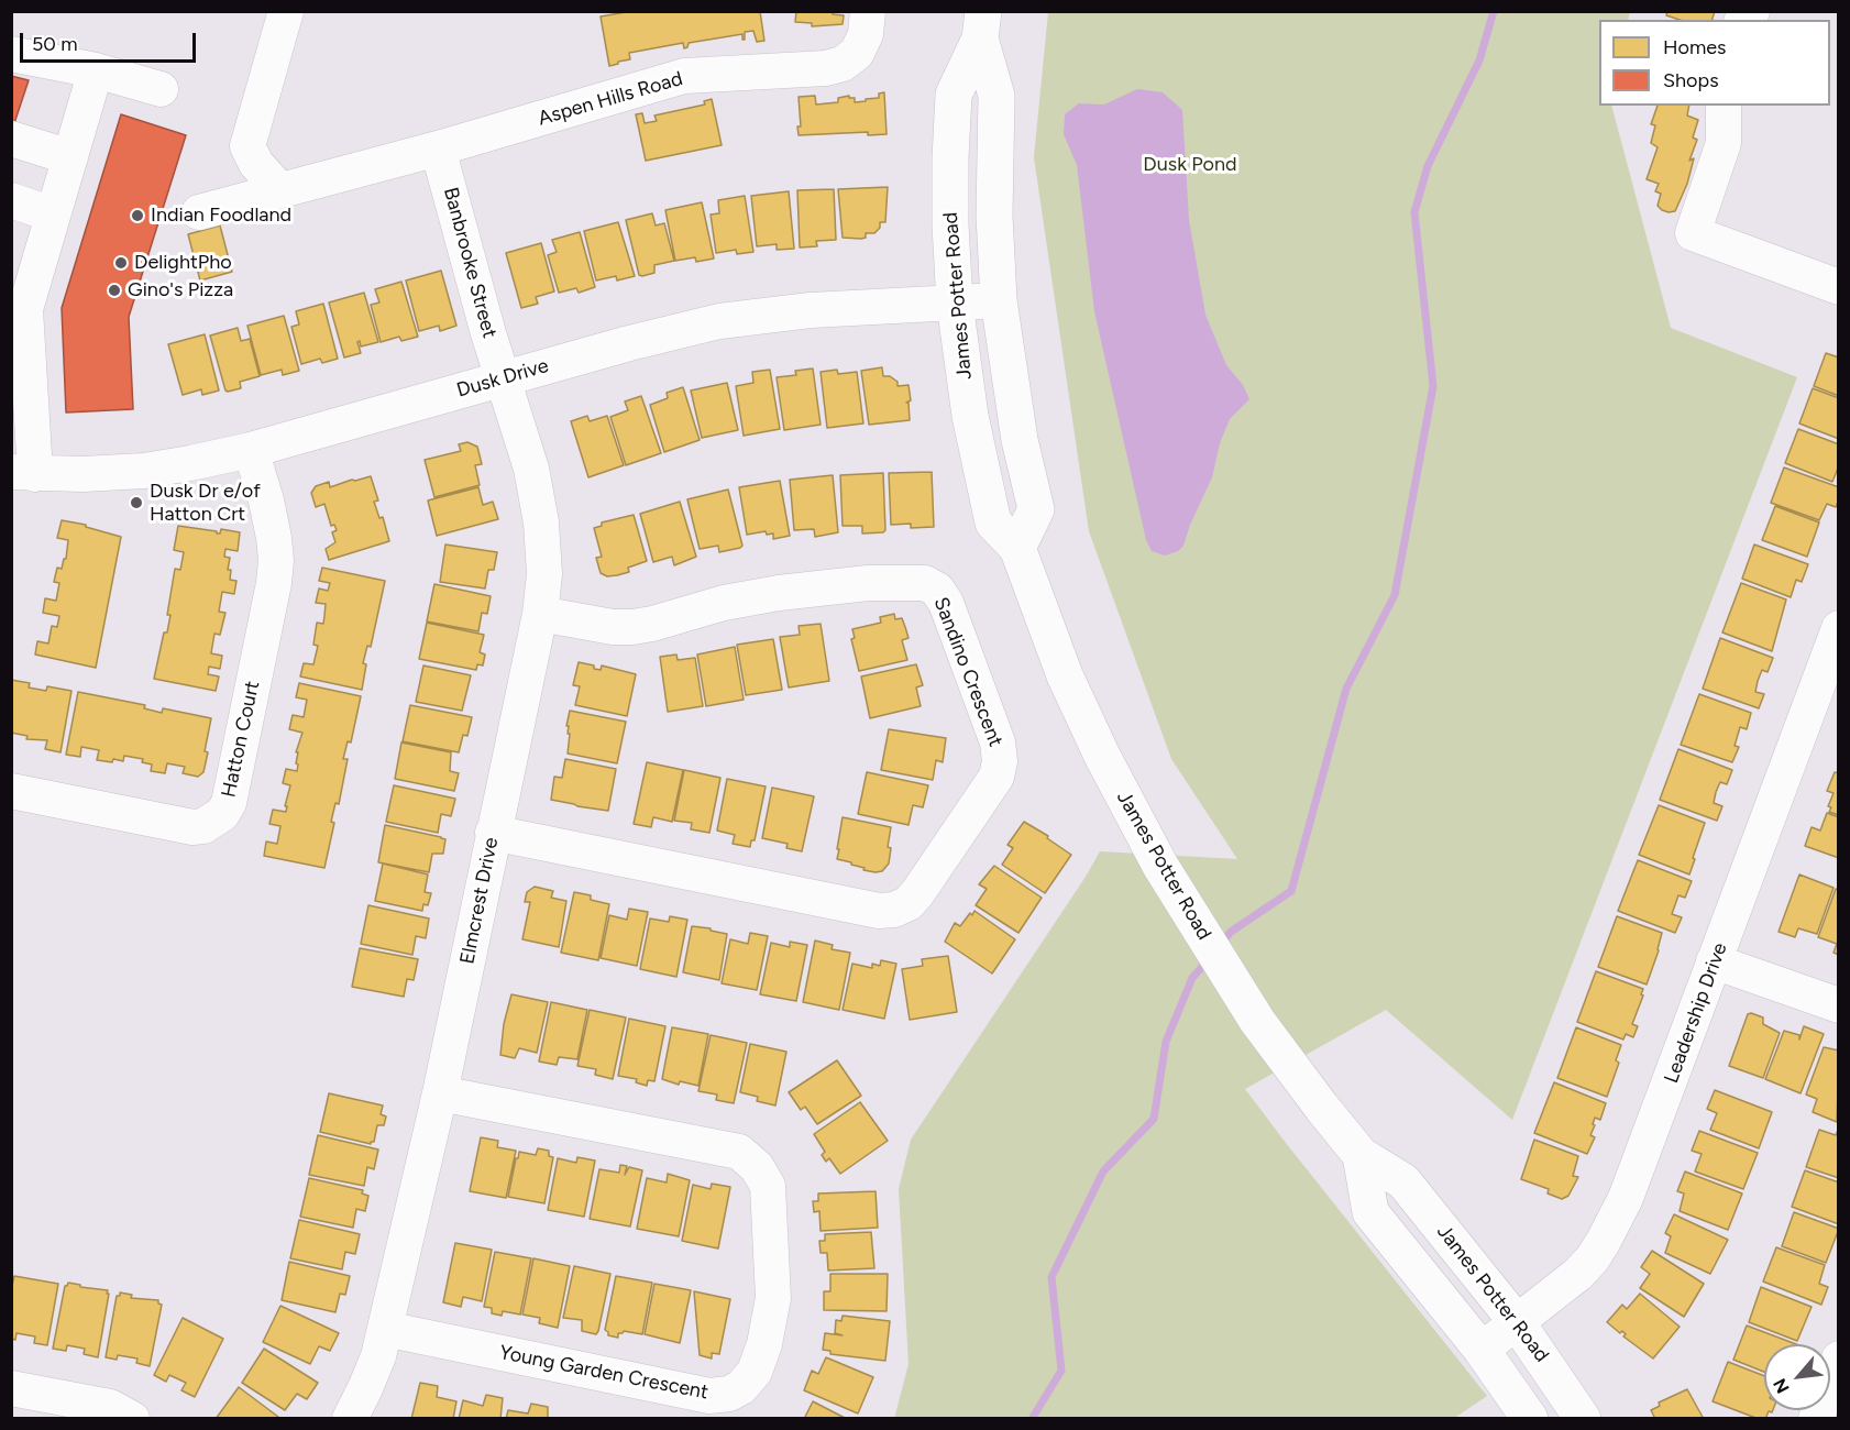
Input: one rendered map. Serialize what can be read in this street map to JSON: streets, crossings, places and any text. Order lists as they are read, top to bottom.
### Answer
{
  "streets": {
    "main road": ["James Potter Road"],
    "street": [
      "Aspen Hills Road",
      "Banbrooke Street",
      "Dusk Drive",
      "Sandino Crescent",
      "Hatton Court",
      "Elmcrest Drive",
      "Leadership Drive",
      "Young Garden Crescent"
    ]
  },
  "crossings": [
    ["Aspen Hills Road", "Banbrooke Street"],
    ["Banbrooke Street", "Dusk Drive"],
    ["Banbrooke Street", "Elmcrest Drive"],
    ["James Potter Road", "Dusk Drive"],
    ["James Potter Road", "Leadership Drive"],
    ["Dusk Drive", "Hatton Court"],
    ["Dusk Drive", "Elmcrest Drive"],
    ["Sandino Crescent", "Elmcrest Drive"],
    ["Elmcrest Drive", "Young Garden Crescent"]
  ],
  "parks": ["Dusk Pond"],
  "places": [
    "Indian Foodland",
    "DelightPho",
    "Gino's Pizza",
    "Dusk Dr e/of Hatton Crt"
  ],
  "legend": ["Homes", "Shops"],
  "scale_bar": "50 m",
  "north": "bottom left"
}
